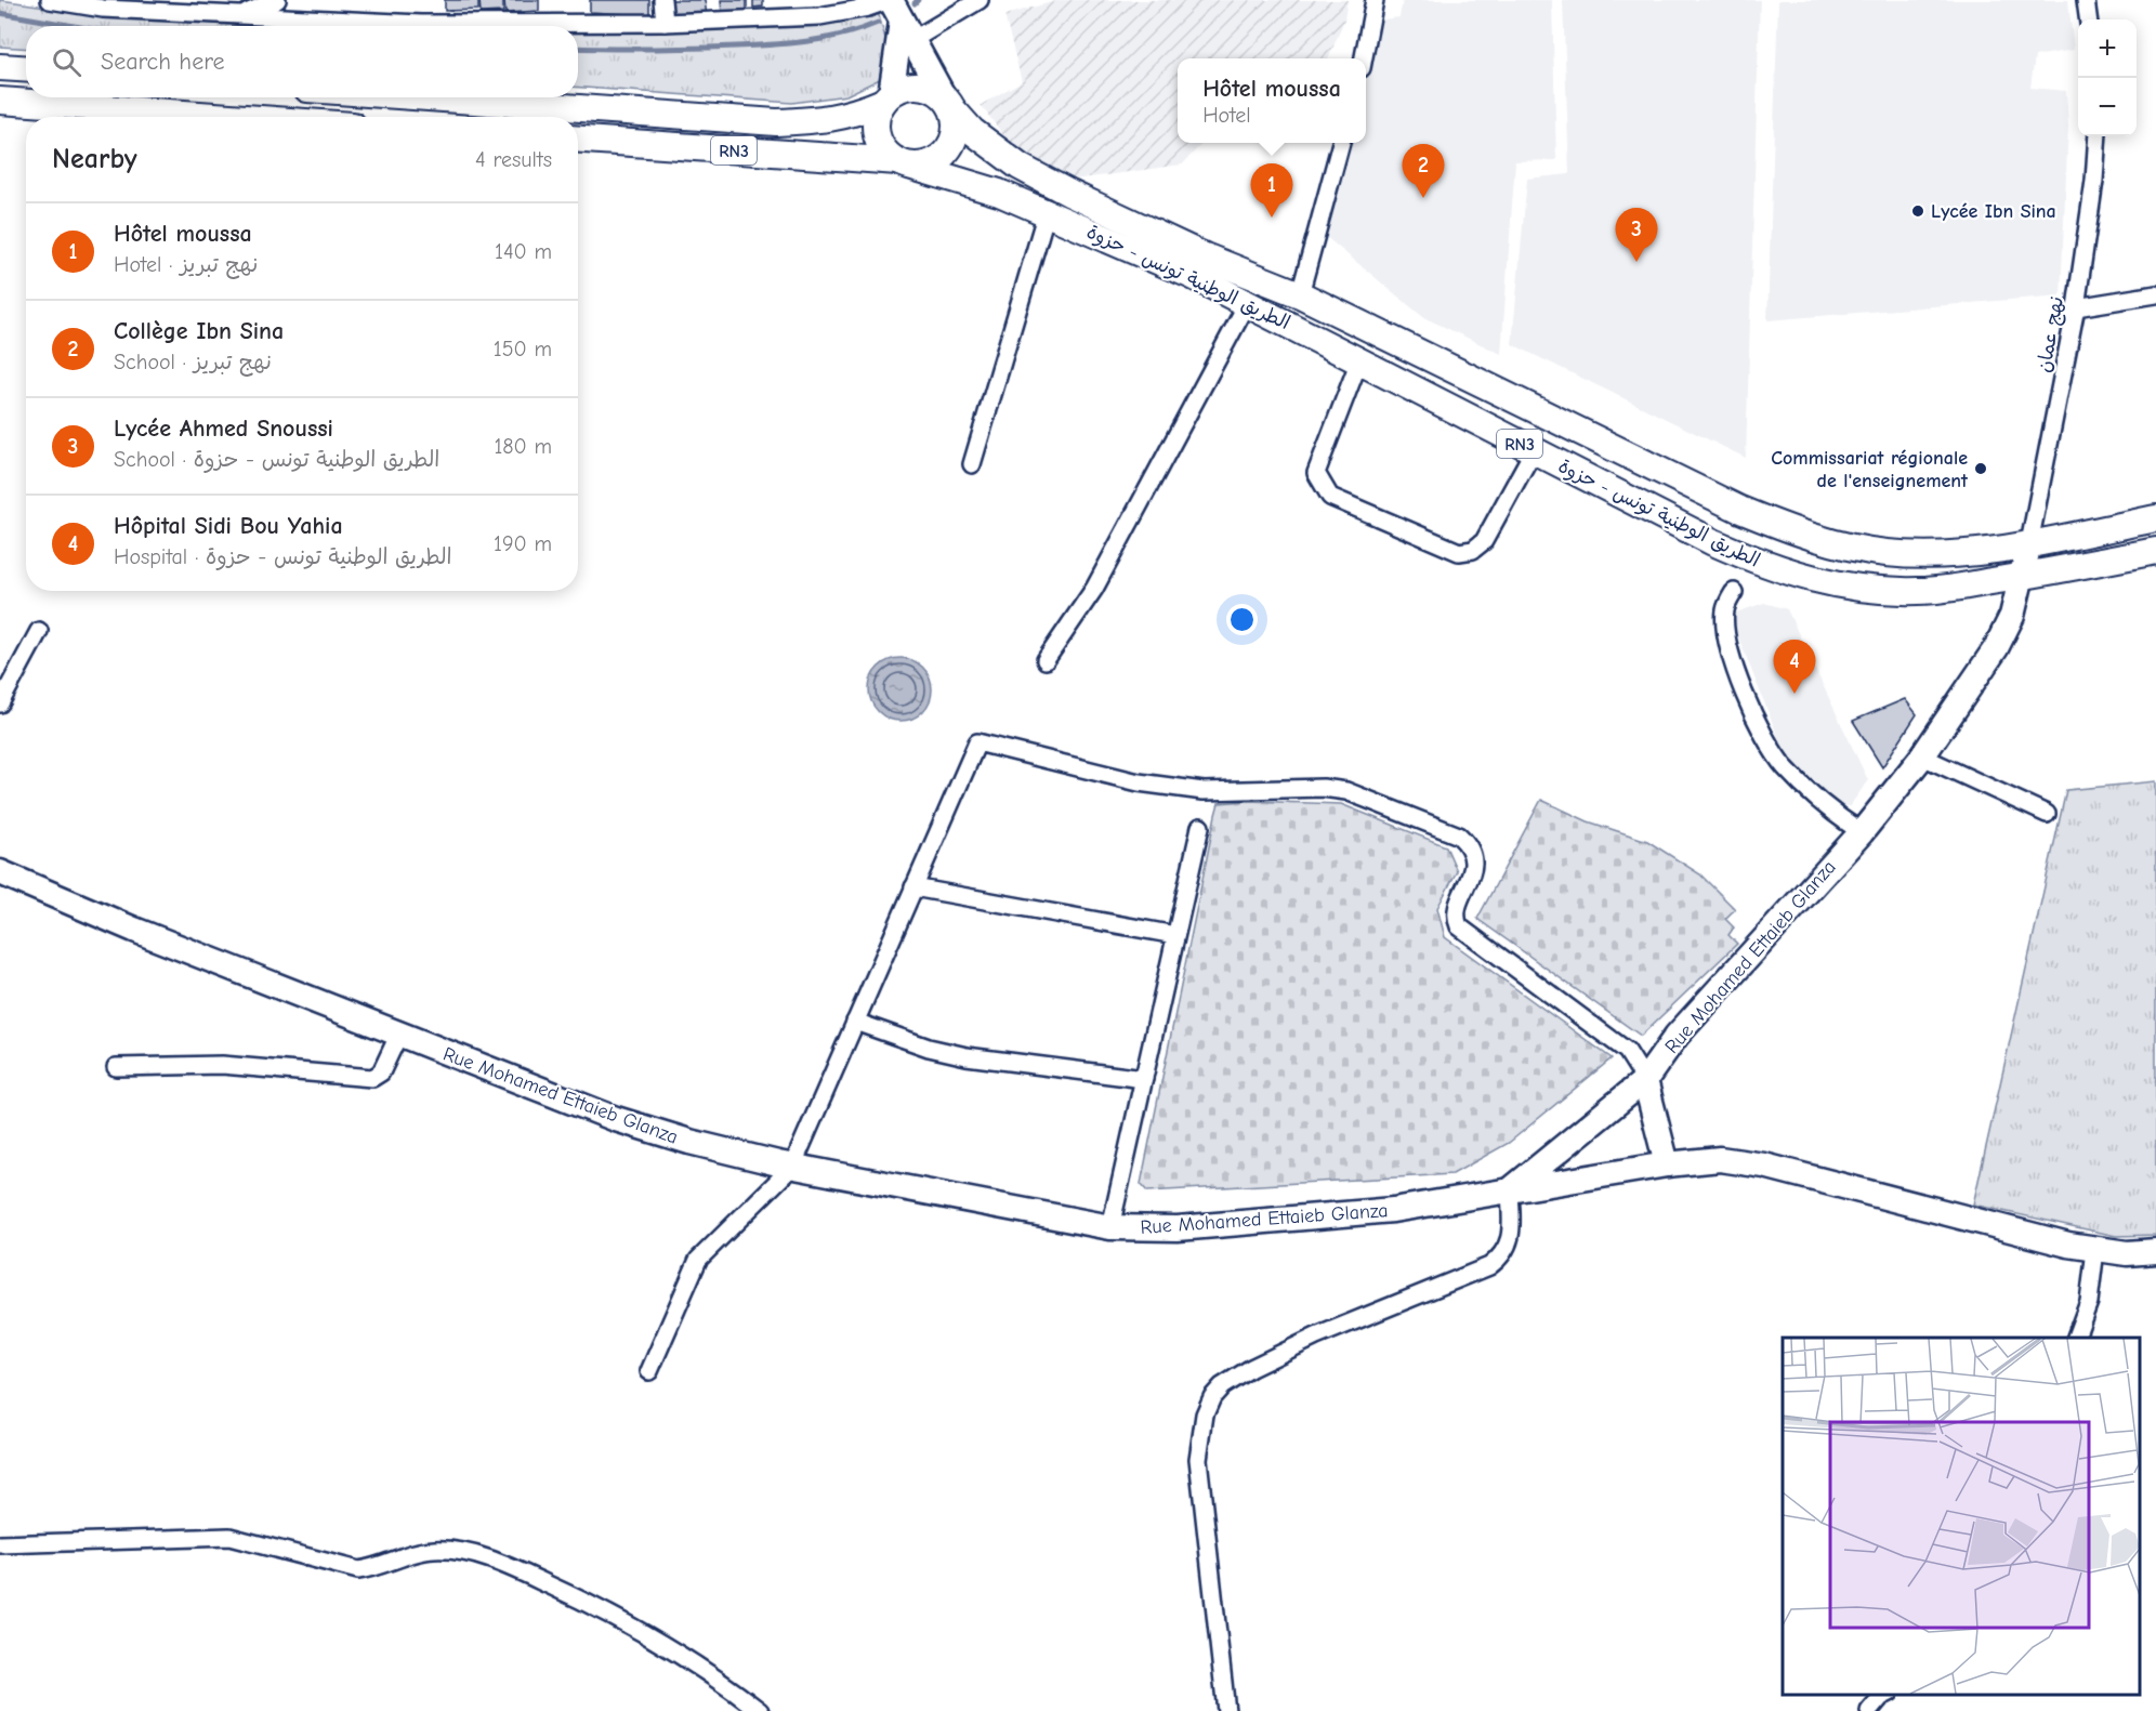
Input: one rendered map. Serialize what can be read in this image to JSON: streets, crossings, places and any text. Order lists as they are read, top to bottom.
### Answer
{
  "streets": {
    "main road": ["RN3", "الطريق الوطنية تونس - حزوة"],
    "street": ["نهج عمان", "Rue Mohamed Ettaieb Glanza"]
  },
  "crossings": [
    ["RN3", "الطريق الوطنية تونس - حزوة"],
    ["الطريق الوطنية تونس - حزوة", "نهج عمان"],
    ["الطريق الوطنية تونس - حزوة", "Rue Mohamed Ettaieb Glanza"],
    ["نهج عمان", "Rue Mohamed Ettaieb Glanza"]
  ],
  "places": ["Lycée Ibn Sina", "Commissariat régionale de l'enseignement"],
  "page": {
    "map_buttons": ["+", "−"],
    "search": "Search here",
    "popup": ["Hôtel moussa", "Hotel"],
    "heading": ["Nearby", "4 results"],
    "pins": [
      "2",
      "1",
      "3",
      "4"
    ],
    "list": [
      {
        "mark": "1",
        "name": "Hôtel moussa",
        "note": "Hotel · نهج تبريز",
        "value": "140 m"
      },
      {
        "mark": "2",
        "name": "Collège Ibn Sina",
        "note": "School · نهج تبريز",
        "value": "150 m"
      },
      {
        "mark": "3",
        "name": "Lycée Ahmed Snoussi",
        "note": "School · الطريق الوطنية تونس - حزوة",
        "value": "180 m"
      },
      {
        "mark": "4",
        "name": "Hôpital Sidi Bou Yahia",
        "note": "Hospital · الطريق الوطنية تونس - حزوة",
        "value": "190 m"
      }
    ]
  }
}
